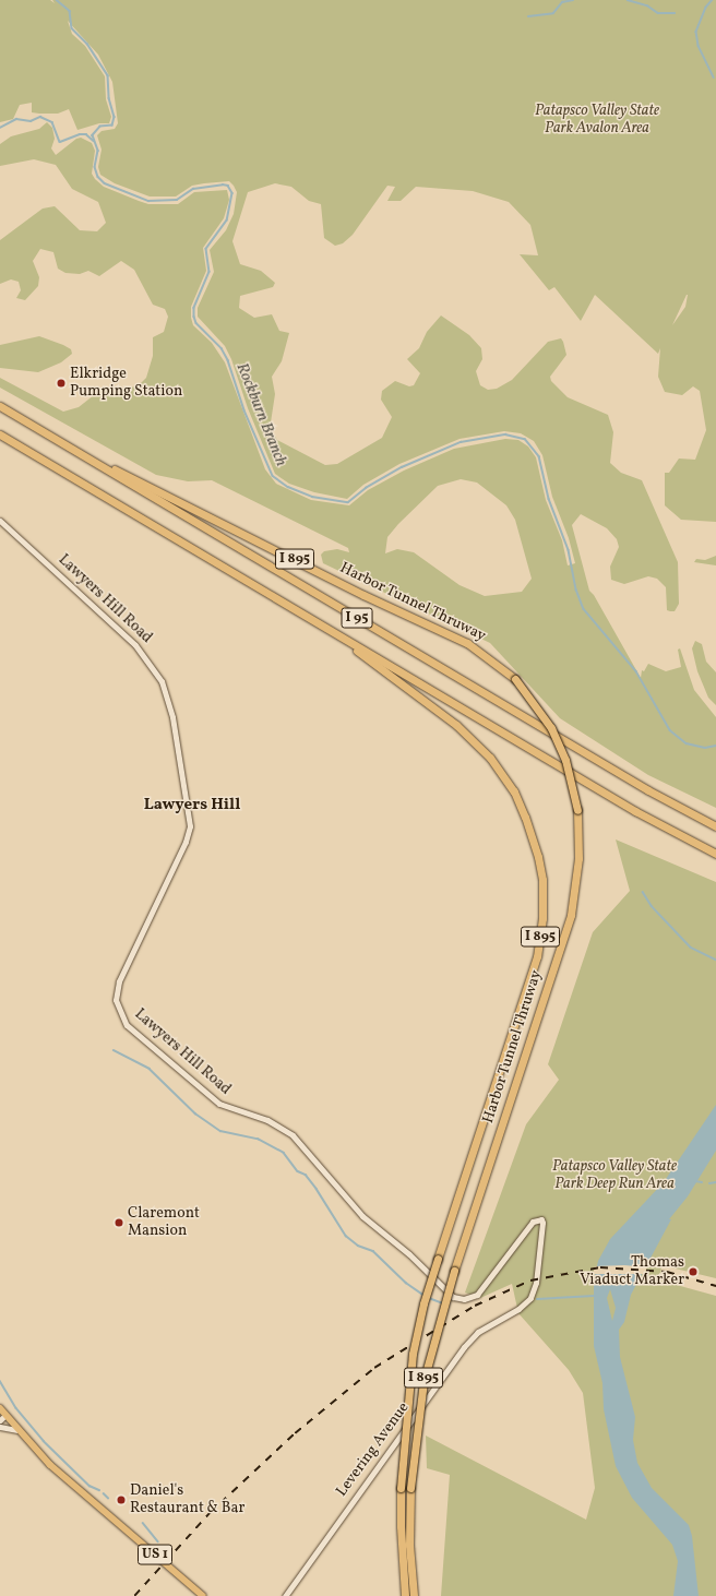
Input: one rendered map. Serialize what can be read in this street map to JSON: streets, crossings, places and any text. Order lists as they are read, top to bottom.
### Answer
{
  "streets": {
    "highway": ["I 895", "Harbor Tunnel Thruway", "I 95"],
    "main road": ["US 1"],
    "street": ["Lawyers Hill Road", "Levering Avenue"]
  },
  "crossings": [
    ["Lawyers Hill Road", "Levering Avenue"],
    ["Harbor Tunnel Thruway", "I 95"]
  ],
  "districts": ["Lawyers Hill"],
  "water": ["Rockburn Branch"],
  "parks": ["Patapsco Valley State Park Avalon Area", "Patapsco Valley State Park Deep Run Area"],
  "places": [
    "Elkridge Pumping Station",
    "Claremont Mansion",
    "Thomas Viaduct Marker",
    "Daniel's Restaurant & Bar"
  ]
}
